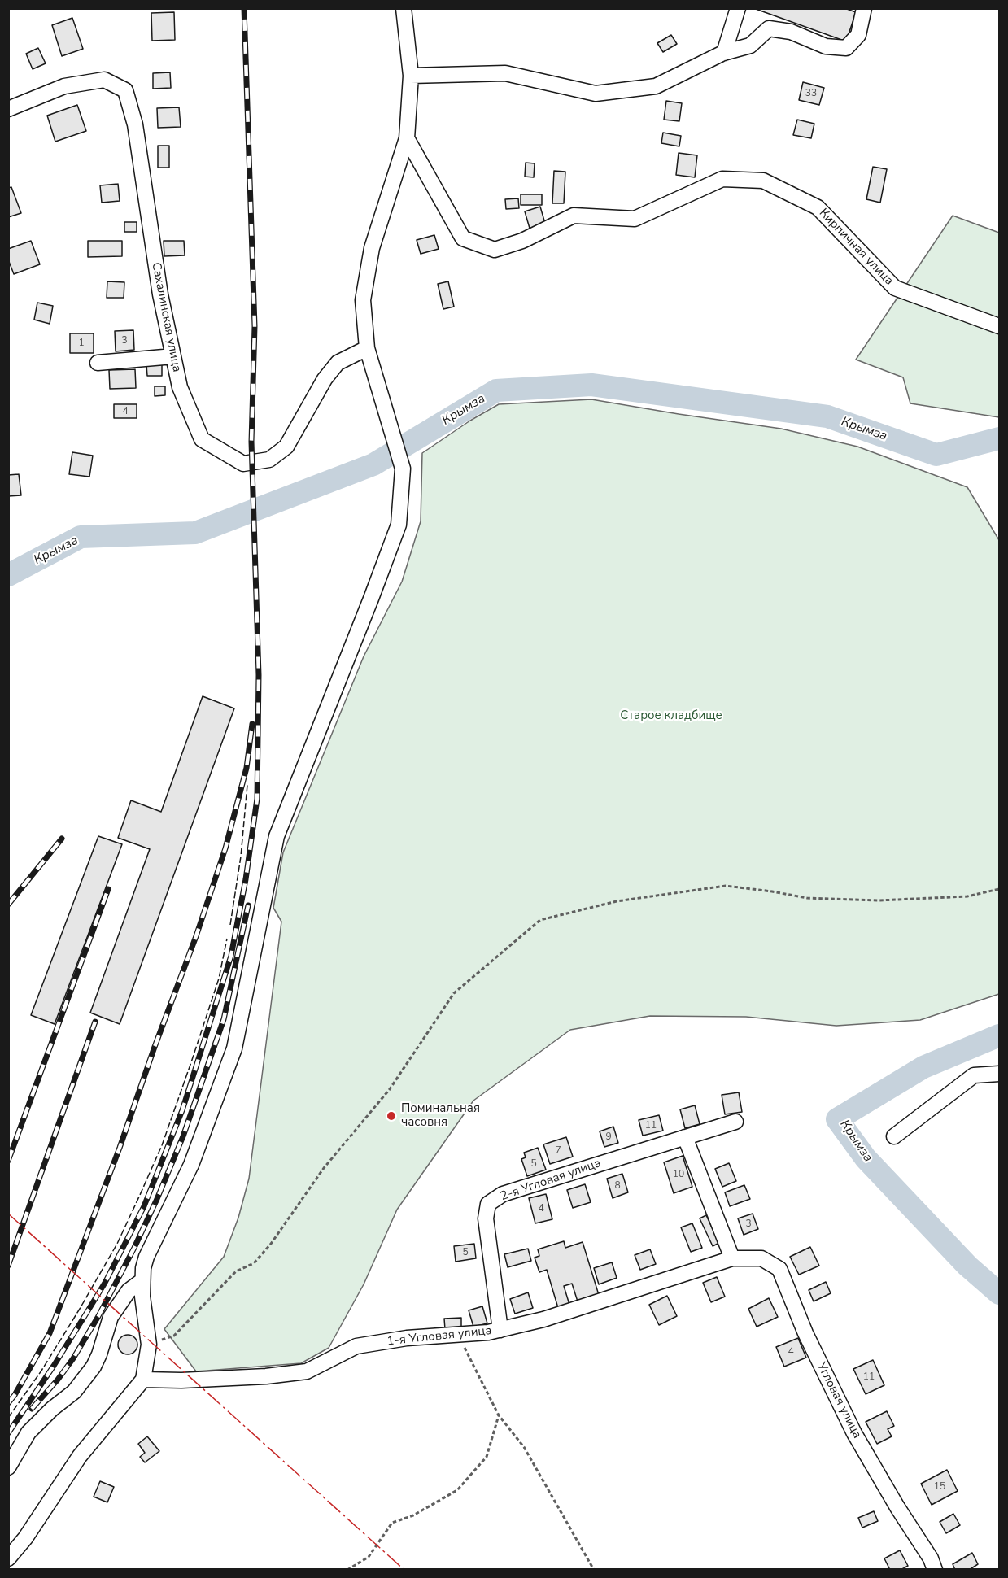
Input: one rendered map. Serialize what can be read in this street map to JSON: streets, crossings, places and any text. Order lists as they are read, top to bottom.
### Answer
{
  "streets": {
    "street": [
      "Кирпичная улица",
      "Сахалинская улица",
      "2-я Угловая улица",
      "1-я Угловая улица",
      "Угловая улица"
    ]
  },
  "crossings": [
    ["2-я Угловая улица", "1-я Угловая улица"],
    ["1-я Угловая улица", "Угловая улица"]
  ],
  "water": ["Крымза"],
  "parks": ["Старое кладбище"],
  "places": ["Поминальная часовня"],
  "house_numbers": [
    "33",
    "3",
    "1",
    "4",
    "11",
    "9",
    "7",
    "5",
    "10",
    "8",
    "4",
    "3",
    "5",
    "4",
    "11",
    "15"
  ]
}
